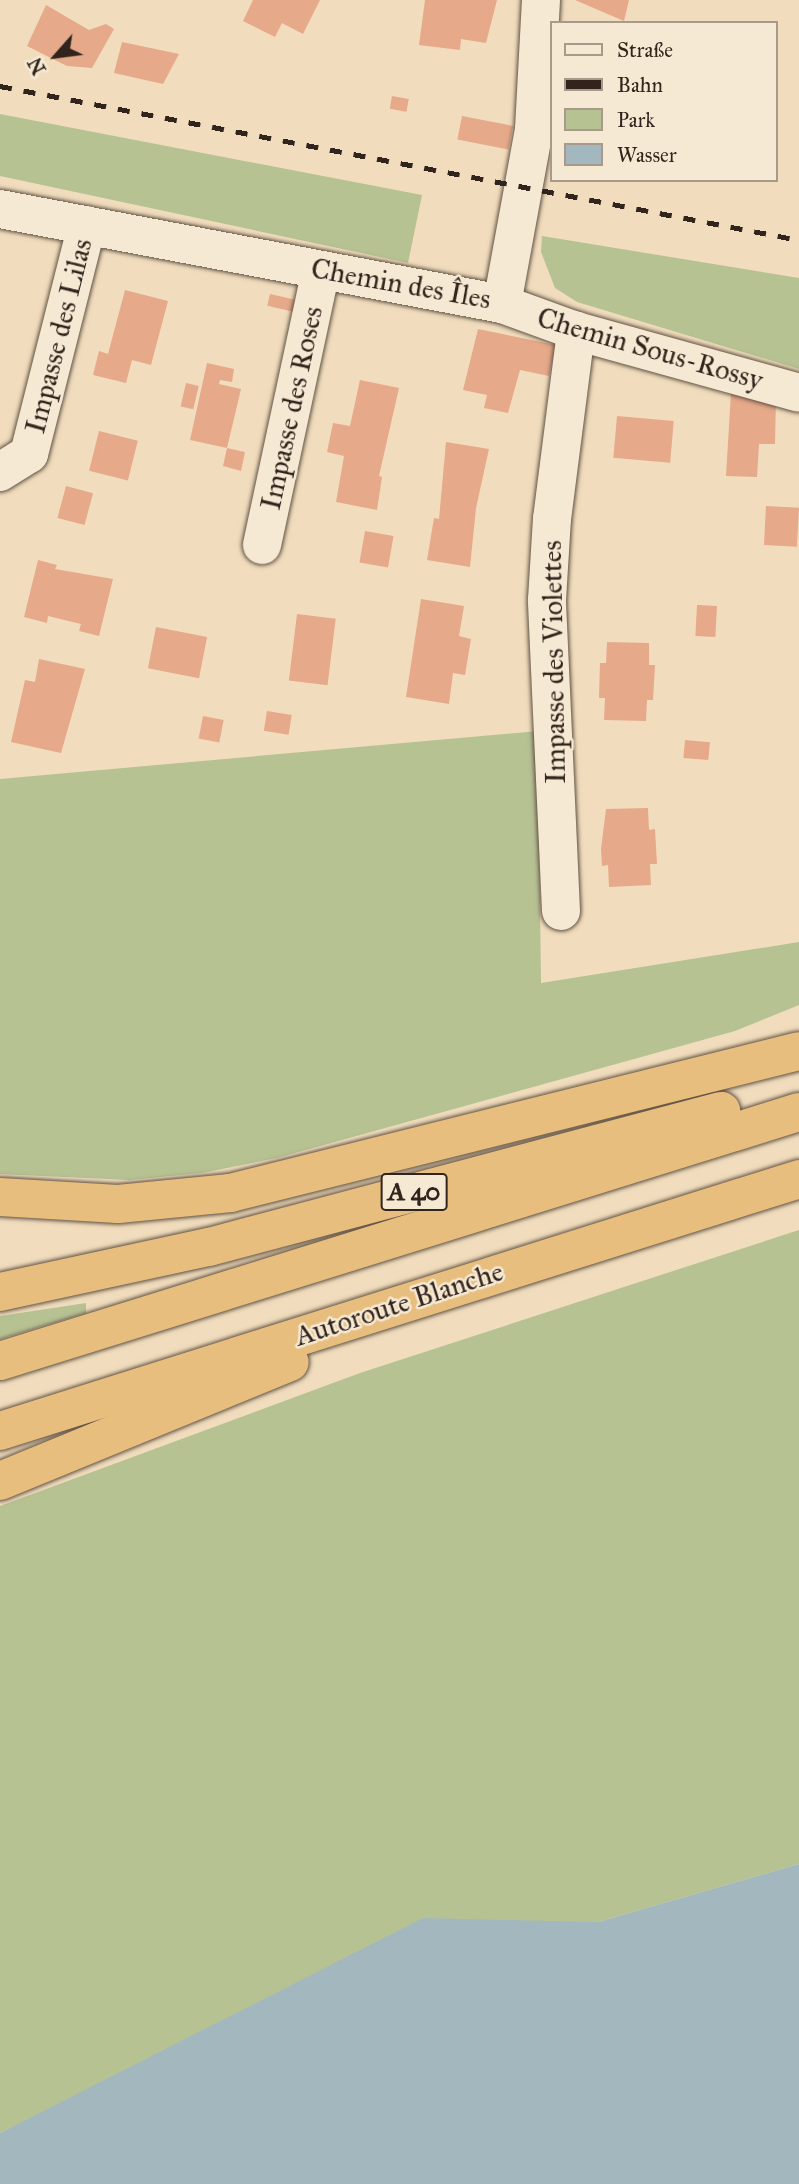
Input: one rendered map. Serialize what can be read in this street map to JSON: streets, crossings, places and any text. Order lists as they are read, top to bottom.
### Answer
{
  "streets": {
    "highway": ["A 40", "Autoroute Blanche"],
    "street": [
      "Chemin des Îles",
      "Impasse des Lilas",
      "Chemin Sous-Rossy",
      "Impasse des Roses",
      "Impasse des Violettes"
    ]
  },
  "crossings": [
    ["Chemin des Îles", "Impasse des Lilas"],
    ["Chemin des Îles", "Chemin Sous-Rossy"],
    ["Chemin des Îles", "Impasse des Roses"],
    ["Chemin Sous-Rossy", "Impasse des Violettes"]
  ],
  "legend": [
    "Straße",
    "Bahn",
    "Park",
    "Wasser"
  ],
  "north": "bottom left"
}
